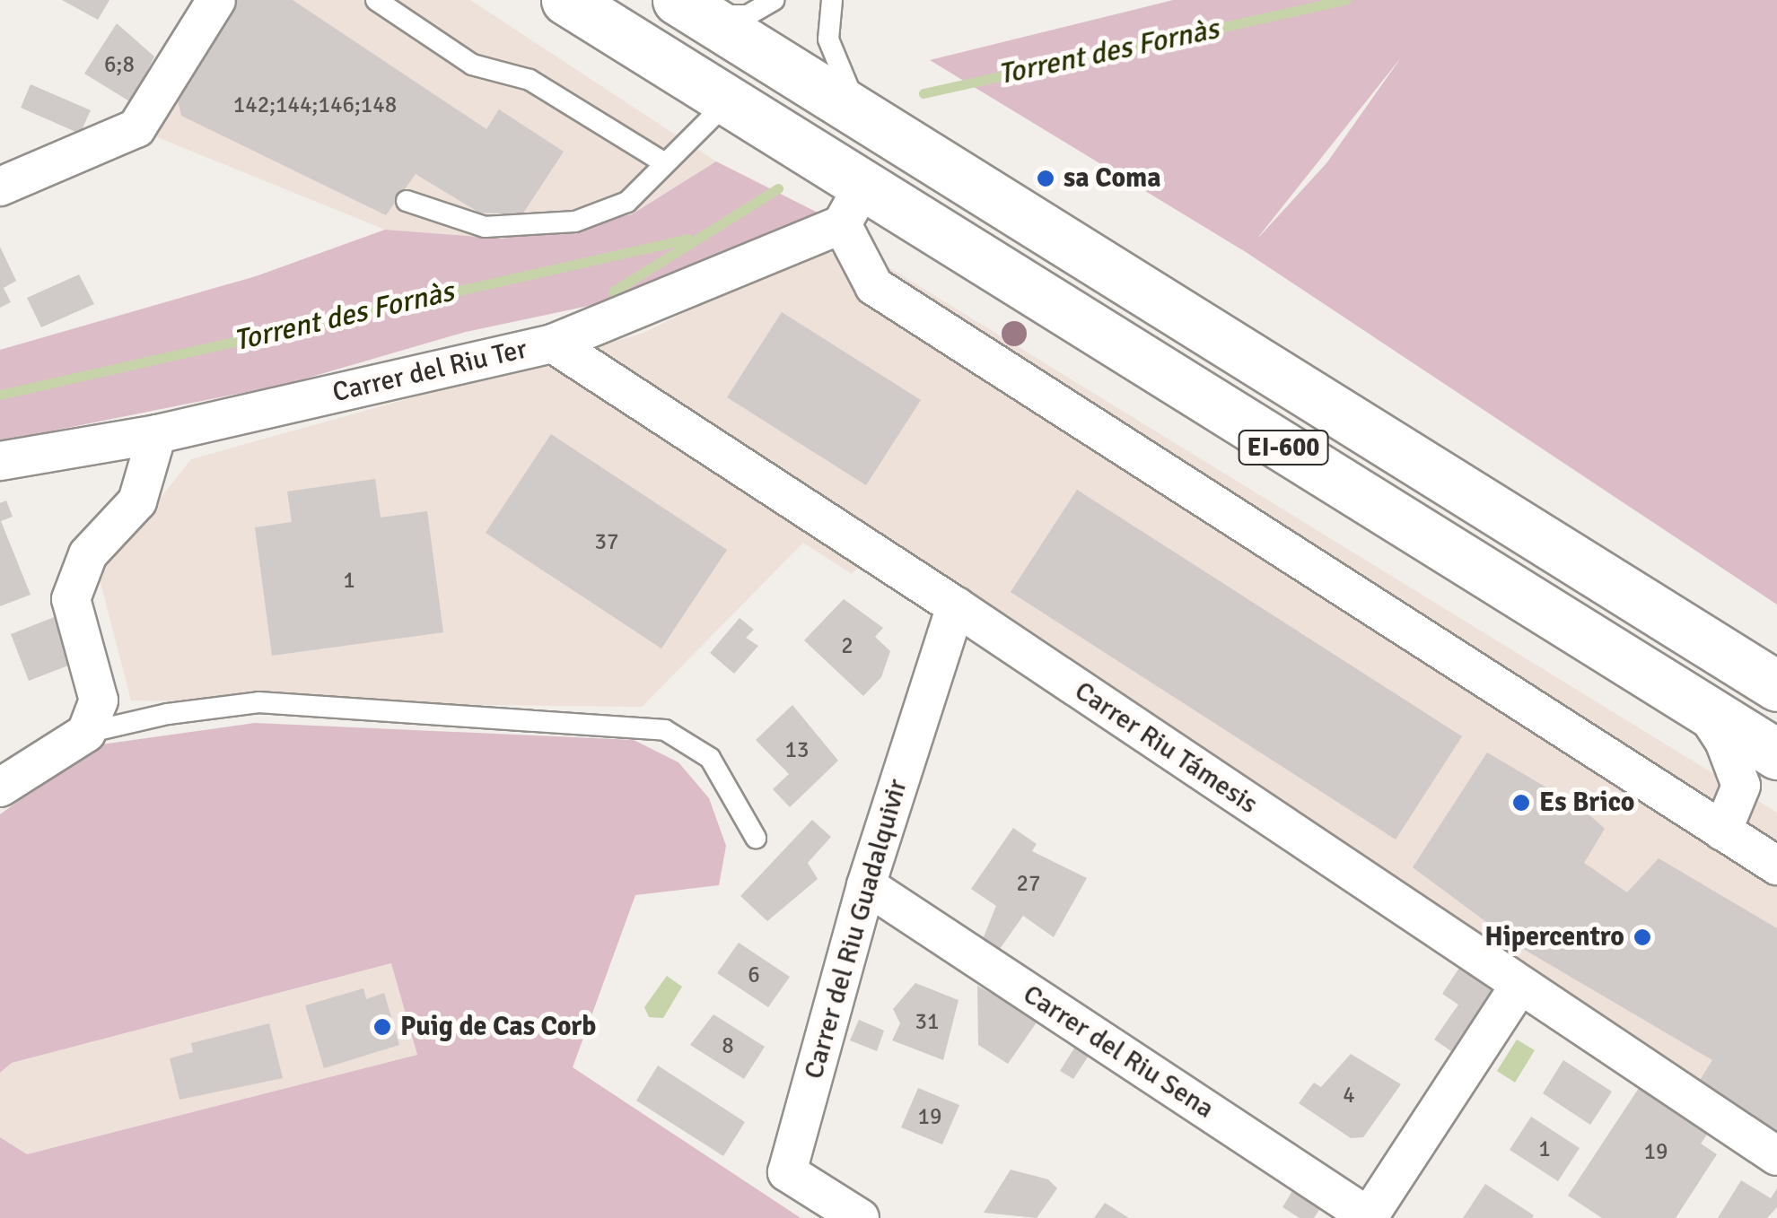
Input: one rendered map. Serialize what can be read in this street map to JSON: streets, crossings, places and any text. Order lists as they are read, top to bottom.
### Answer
{
  "streets": {
    "main road": ["EI-600"],
    "street": [
      "Carrer del Riu Ter",
      "Carrer Riu Támesis",
      "Carrer del Riu Guadalquivir",
      "Carrer del Riu Sena"
    ]
  },
  "crossings": [
    ["Carrer del Riu Ter", "EI-600"],
    ["Carrer del Riu Ter", "Carrer Riu Támesis"],
    ["Carrer Riu Támesis", "Carrer del Riu Guadalquivir"],
    ["Carrer del Riu Guadalquivir", "Carrer del Riu Sena"]
  ],
  "water": ["Torrent des Fornàs"],
  "places": [
    "sa Coma",
    "Es Brico",
    "Hipercentro",
    "Puig de Cas Corb"
  ],
  "house_numbers": [
    "6;8",
    "142;144;146;148",
    "37",
    "1",
    "2",
    "13",
    "27",
    "6",
    "31",
    "8",
    "4",
    "19",
    "1",
    "19"
  ]
}
